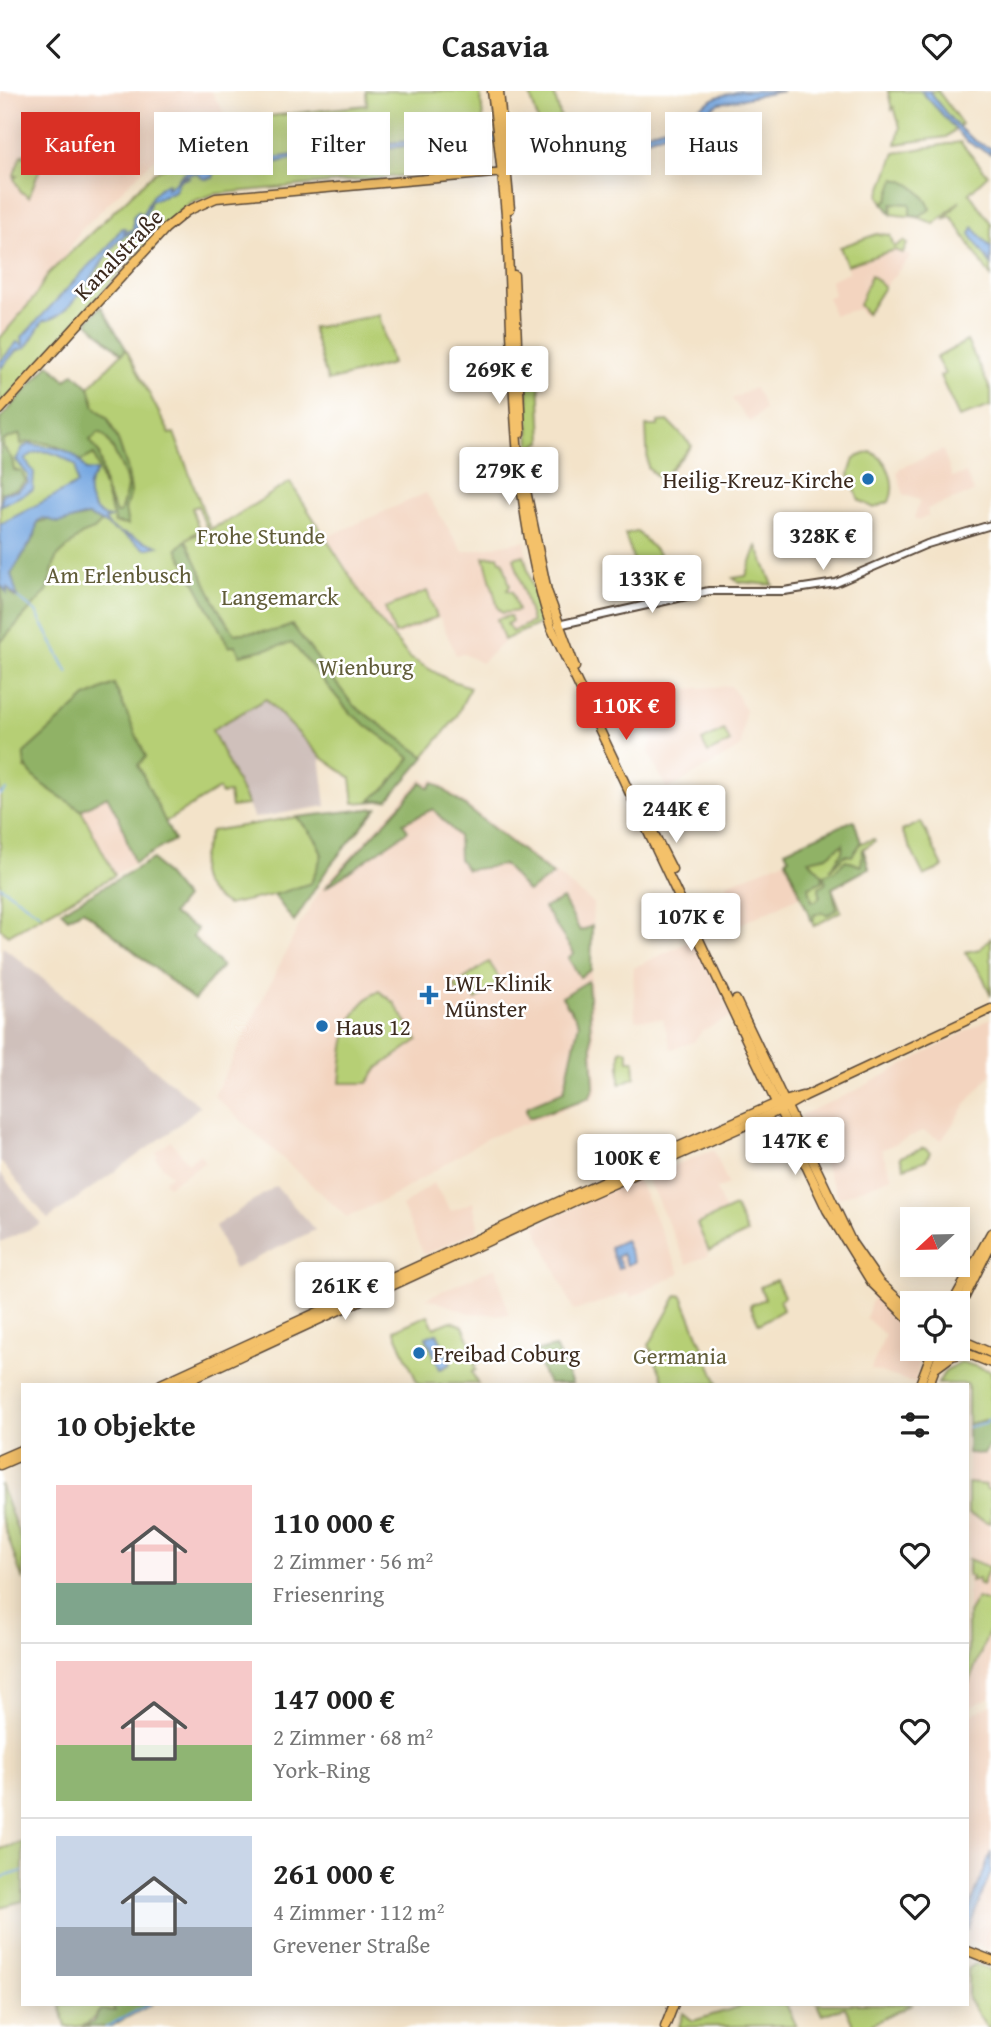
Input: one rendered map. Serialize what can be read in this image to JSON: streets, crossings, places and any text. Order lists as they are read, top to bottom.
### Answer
{
  "streets": {
    "main road": ["Kanalstraße"]
  },
  "parks": [
    "Frohe Stunde",
    "Am Erlenbusch",
    "Langemarck",
    "Wienburg",
    "Germania"
  ],
  "places": {
    "other": ["Heilig-Kreuz-Kirche", "Haus 12", "Freibad Coburg"],
    "health": ["LWL-Klinik Münster"]
  },
  "north": "left",
  "page": {
    "header": "Casavia",
    "chip": [
      "Kaufen",
      "Mieten",
      "Filter",
      "Neu",
      "Wohnung",
      "Haus"
    ],
    "price": [
      "269K €",
      "279K €",
      "328K €",
      "133K €",
      "110K €",
      "244K €",
      "107K €",
      "147K €",
      "100K €",
      "261K €"
    ],
    "heading": "10 Objekte",
    "list": [
      {
        "name": "110 000 €",
        "note": "2 Zimmer · 56 m² · Friesenring"
      },
      {
        "name": "147 000 €",
        "note": "2 Zimmer · 68 m² · York-Ring"
      },
      {
        "name": "261 000 €",
        "note": "4 Zimmer · 112 m² · Grevener Straße"
      }
    ]
  }
}
